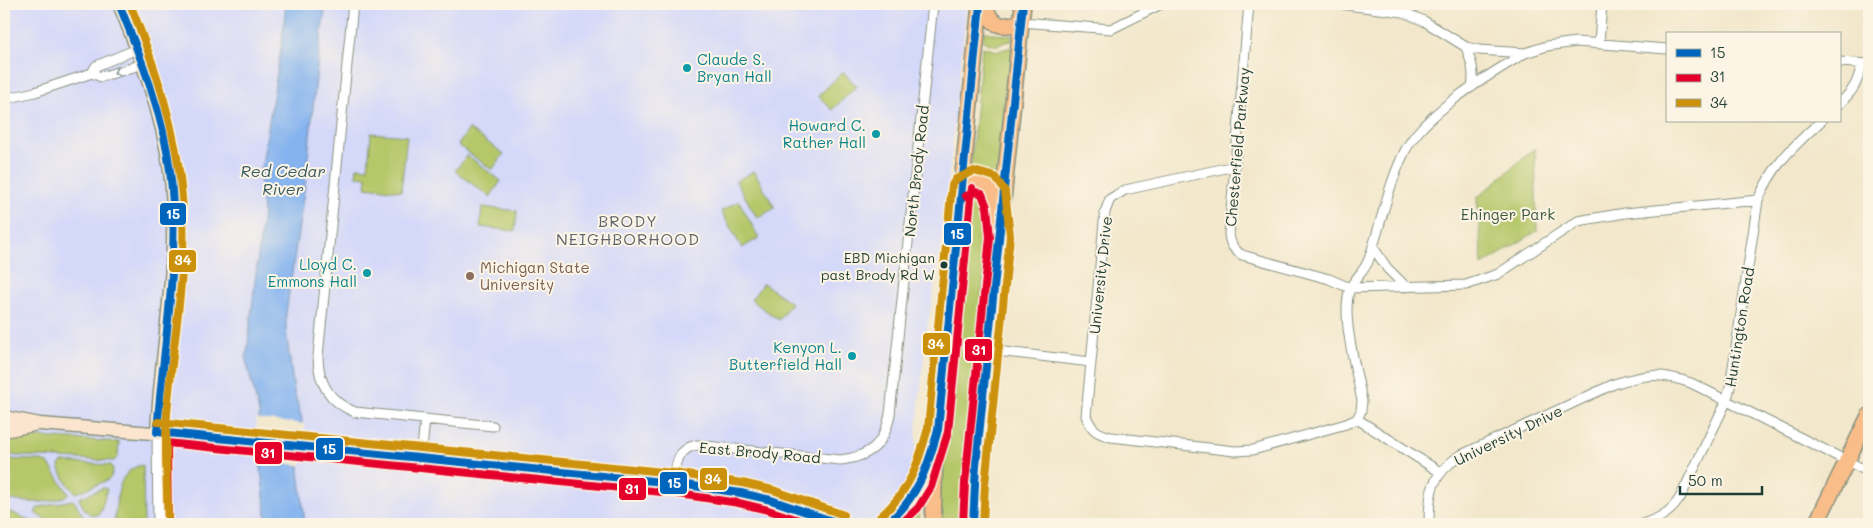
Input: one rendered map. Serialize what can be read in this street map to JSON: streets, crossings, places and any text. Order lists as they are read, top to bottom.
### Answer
{
  "streets": {
    "street": [
      "Chesterfield Parkway",
      "North Brody Road",
      "University Drive",
      "Huntington Road",
      "East Brody Road"
    ]
  },
  "crossings": [
    ["Chesterfield Parkway", "University Drive"],
    ["Chesterfield Parkway", "Huntington Road"],
    ["North Brody Road", "East Brody Road"],
    ["University Drive", "Huntington Road"]
  ],
  "districts": ["BRODY NEIGHBORHOOD"],
  "water": ["Red Cedar River"],
  "parks": ["Ehinger Park"],
  "places": [
    "Claude S. Bryan Hall",
    "Howard C. Rather Hall",
    "EBD Michigan past Brody Rd W",
    "Lloyd C. Emmons Hall",
    "Michigan State University",
    "Kenyon L. Butterfield Hall"
  ],
  "lines": ["transit line 15", "transit line 34", "transit line 31"],
  "legend": ["15", "31", "34"],
  "scale_bar": "50 m"
}
